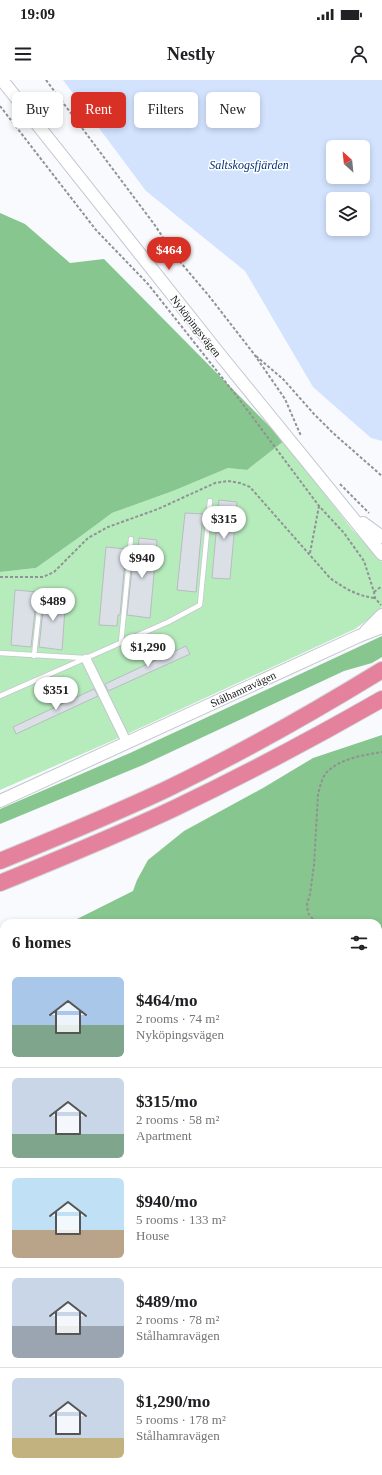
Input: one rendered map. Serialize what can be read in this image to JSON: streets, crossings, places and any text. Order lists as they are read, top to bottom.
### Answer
{
  "streets": {
    "main road": ["Nyköpingsvägen", "Stålhamravägen"]
  },
  "water": ["Saltskogsfjärden"],
  "north": "top left",
  "page": {
    "status": "19:09",
    "header": "Nestly",
    "chip": [
      "Buy",
      "Rent",
      "Filters",
      "New"
    ],
    "price": [
      "$464",
      "$315",
      "$940",
      "$489",
      "$1,290",
      "$351"
    ],
    "heading": "6 homes",
    "list": [
      {
        "name": "$464/mo",
        "note": "2 rooms · 74 m² · Nyköpingsvägen"
      },
      {
        "name": "$315/mo",
        "note": "2 rooms · 58 m² · Apartment"
      },
      {
        "name": "$940/mo",
        "note": "5 rooms · 133 m² · House"
      },
      {
        "name": "$489/mo",
        "note": "2 rooms · 78 m² · Stålhamravägen"
      },
      {
        "name": "$1,290/mo",
        "note": "5 rooms · 178 m² · Stålhamravägen"
      }
    ]
  }
}
